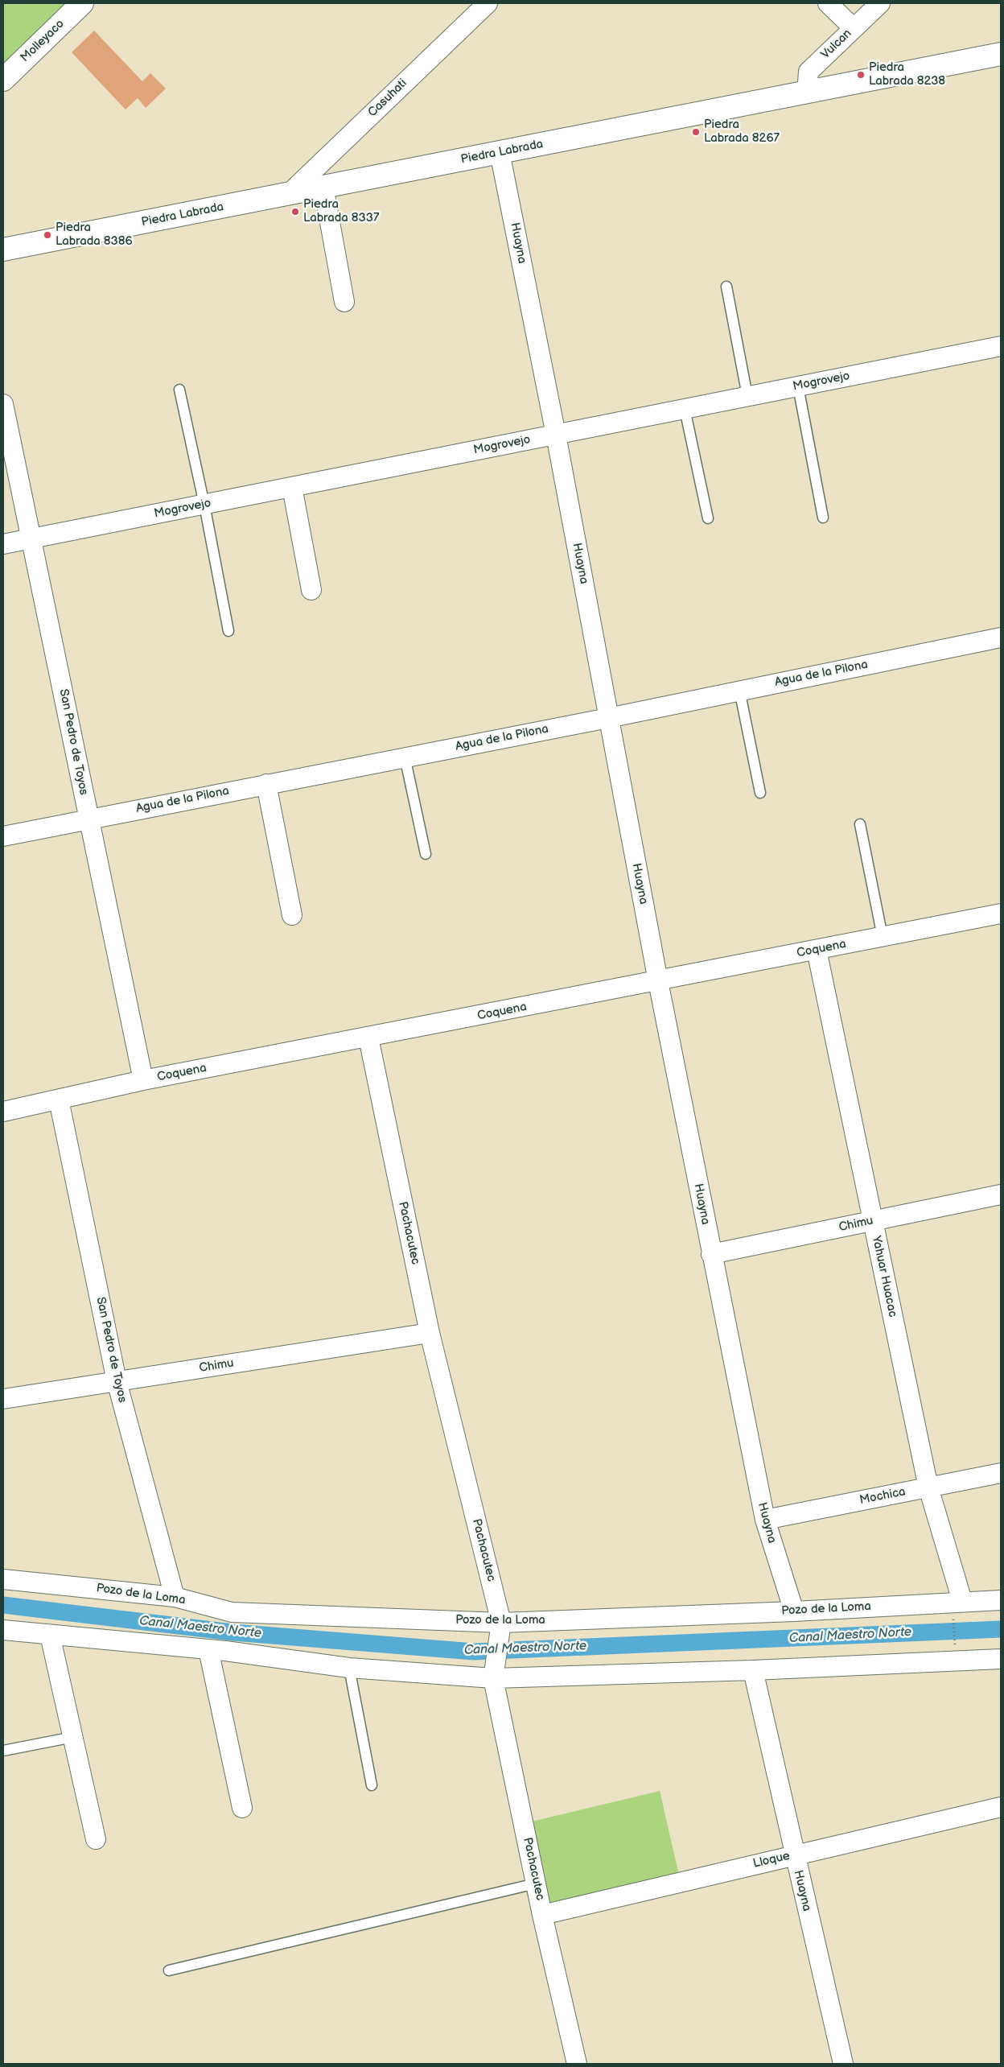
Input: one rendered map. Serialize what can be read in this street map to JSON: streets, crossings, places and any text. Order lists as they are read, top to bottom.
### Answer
{
  "streets": {
    "main road": ["Molleyaco", "Piedra Labrada"],
    "street": [
      "Vulcan",
      "Casuhati",
      "Huayna",
      "Mogrovejo",
      "Agua de la Pilona",
      "San Pedro de Toyos",
      "Coquena",
      "Chimu",
      "Pachacutec",
      "Yahuar Huacac",
      "Mochica",
      "Pozo de la Loma",
      "Lloque"
    ]
  },
  "crossings": [
    ["Vulcan", "Piedra Labrada"],
    ["Casuhati", "Piedra Labrada"],
    ["Piedra Labrada", "Huayna"],
    ["Huayna", "Mogrovejo"],
    ["Huayna", "Agua de la Pilona"],
    ["Huayna", "Coquena"],
    ["Huayna", "Chimu"],
    ["Huayna", "Mochica"],
    ["Huayna", "Pozo de la Loma"],
    ["Huayna", "Lloque"],
    ["Mogrovejo", "San Pedro de Toyos"],
    ["Agua de la Pilona", "San Pedro de Toyos"],
    ["San Pedro de Toyos", "Coquena"],
    ["San Pedro de Toyos", "Chimu"],
    ["San Pedro de Toyos", "Pozo de la Loma"],
    ["Coquena", "Pachacutec"],
    ["Coquena", "Yahuar Huacac"],
    ["Chimu", "Pachacutec"],
    ["Chimu", "Yahuar Huacac"],
    ["Pachacutec", "Pozo de la Loma"],
    ["Pachacutec", "Lloque"],
    ["Yahuar Huacac", "Mochica"],
    ["Yahuar Huacac", "Pozo de la Loma"]
  ],
  "water": ["Canal Maestro Norte"],
  "places": [
    "Piedra Labrada 8238",
    "Piedra Labrada 8267",
    "Piedra Labrada 8337",
    "Piedra Labrada 8386"
  ]
}
